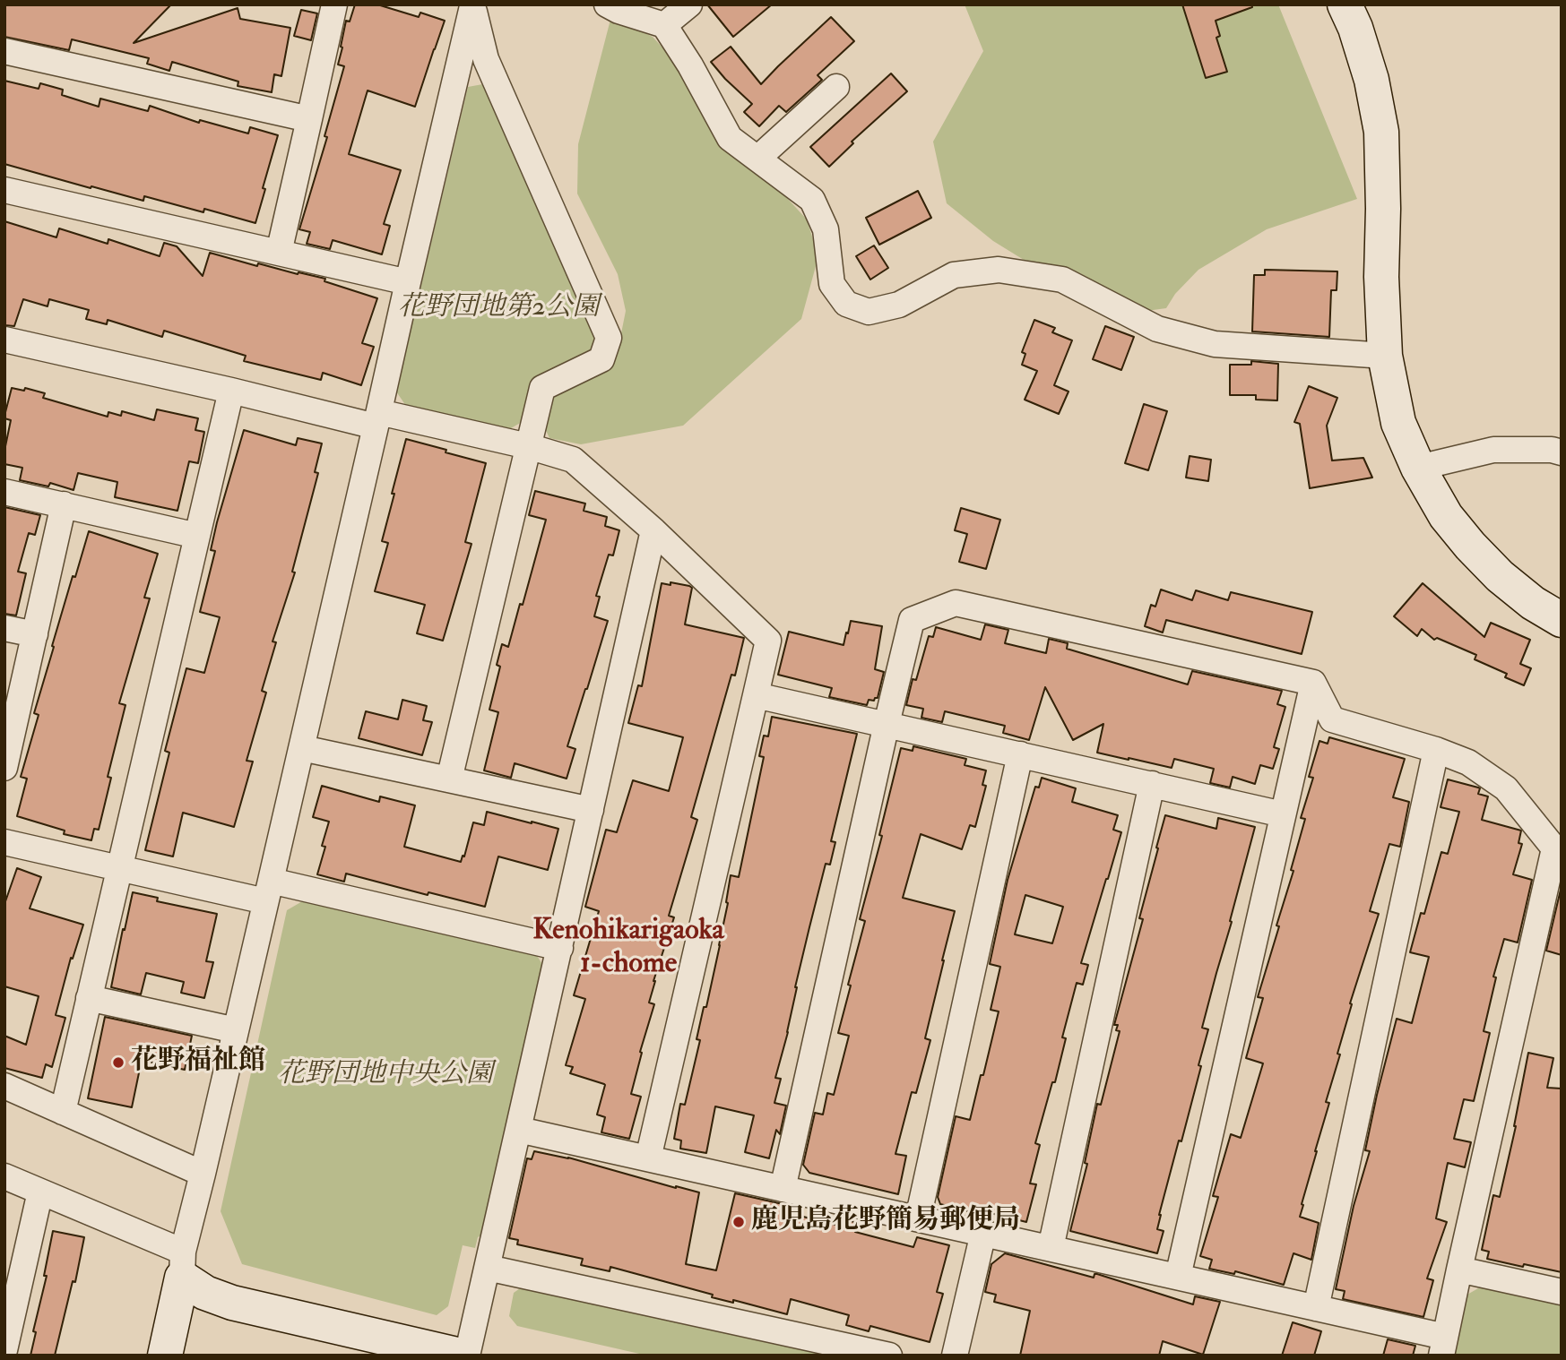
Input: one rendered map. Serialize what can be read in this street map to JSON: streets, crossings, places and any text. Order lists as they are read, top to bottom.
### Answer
{
  "districts": ["Kenohikarigaoka 1-chome"],
  "parks": ["花野団地第2公園", "花野団地中央公園"],
  "places": ["花野福祉館", "鹿児島花野簡易郵便局"]
}
